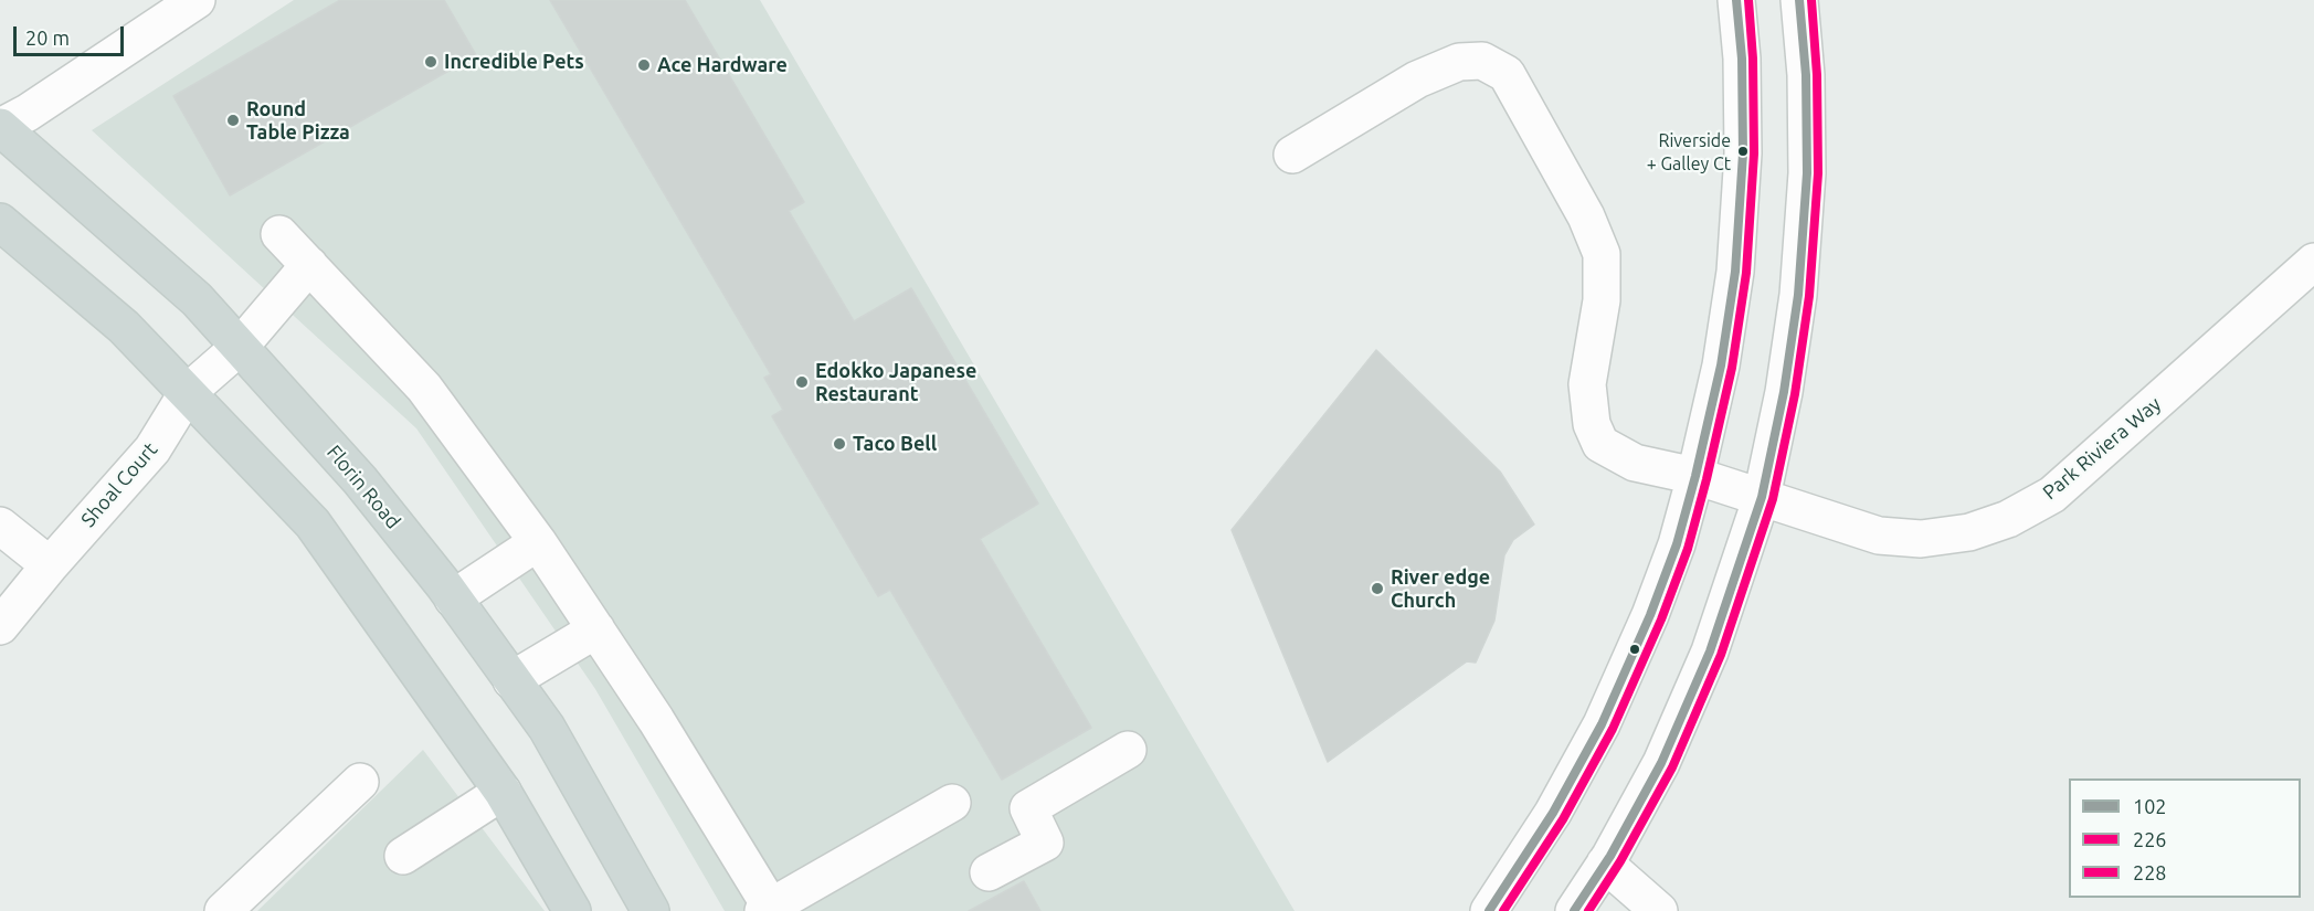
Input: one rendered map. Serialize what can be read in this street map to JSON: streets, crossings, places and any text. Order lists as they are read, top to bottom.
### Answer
{
  "streets": {
    "main road": ["Florin Road"],
    "street": ["Park Riviera Way", "Shoal Court"]
  },
  "crossings": [
    ["Shoal Court", "Florin Road"]
  ],
  "places": [
    "Incredible Pets",
    "Ace Hardware",
    "Round Table Pizza",
    "Riverside + Galley Ct",
    "Edokko Japanese Restaurant",
    "Taco Bell",
    "River edge Church"
  ],
  "lines": ["transit line 102", "transit line 226", "transit line 228"],
  "legend": ["102", "226", "228"],
  "scale_bar": "20 m"
}
